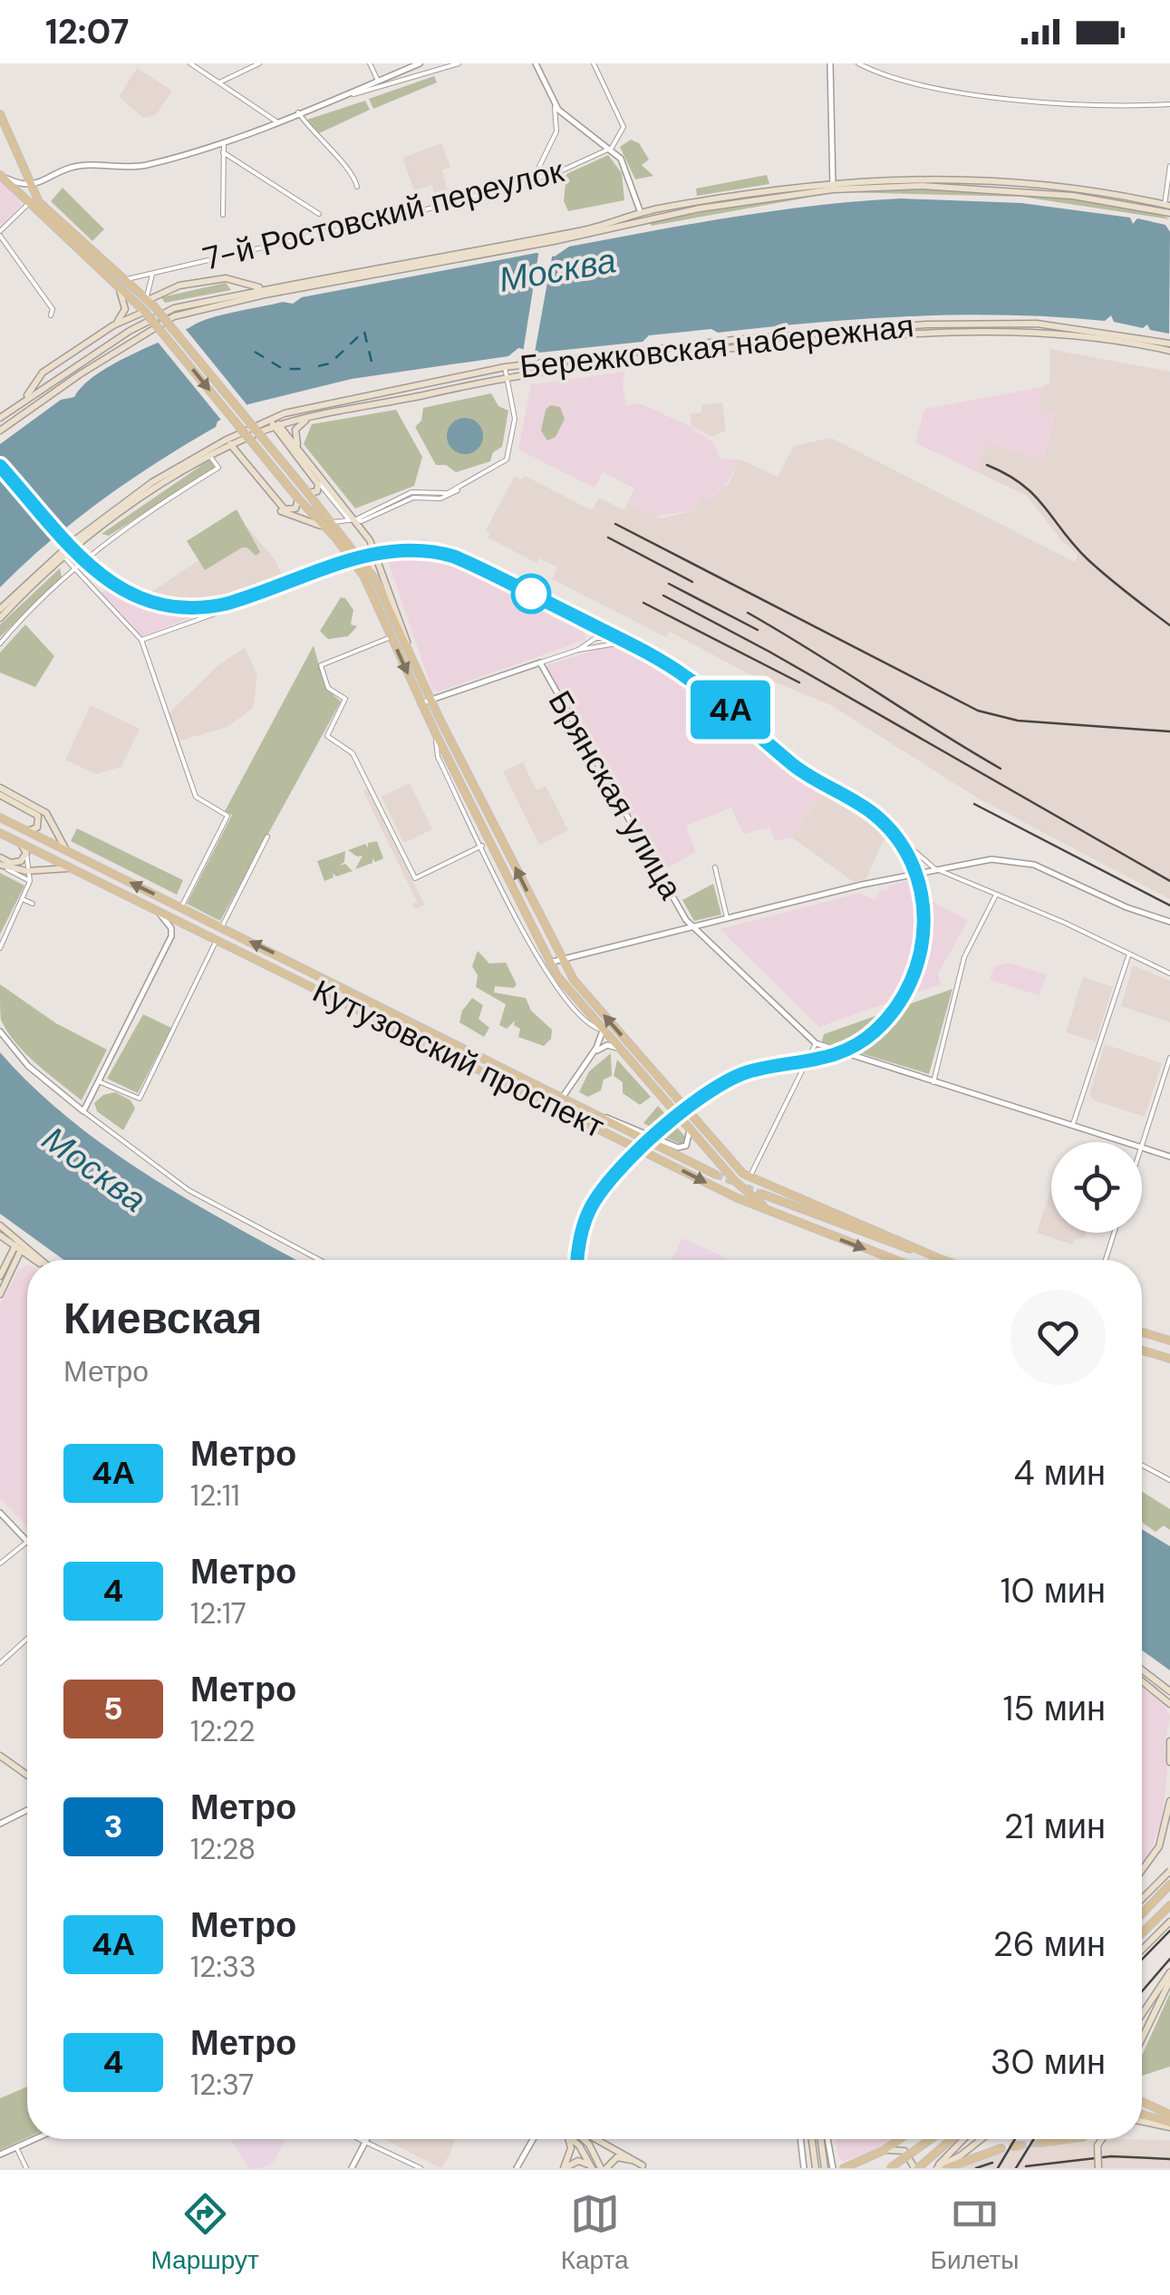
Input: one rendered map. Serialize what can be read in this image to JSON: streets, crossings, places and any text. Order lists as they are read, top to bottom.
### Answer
{
  "streets": {
    "main road": ["Бережковская набережная", "Кутузовский проспект"],
    "street": ["7-й Ростовский переулок", "Брянская улица"]
  },
  "water": ["Москва"],
  "lines": ["metro line 4А"],
  "page": {
    "status": "12:07",
    "on_map": "4А",
    "heading": ["Киевская", "Метро"],
    "list": [
      {
        "mark": "4А",
        "name": "Метро",
        "note": "12:11",
        "value": "4 мин"
      },
      {
        "mark": "4",
        "name": "Метро",
        "note": "12:17",
        "value": "10 мин"
      },
      {
        "mark": "5",
        "name": "Метро",
        "note": "12:22",
        "value": "15 мин"
      },
      {
        "mark": "3",
        "name": "Метро",
        "note": "12:28",
        "value": "21 мин"
      },
      {
        "mark": "4А",
        "name": "Метро",
        "note": "12:33",
        "value": "26 мин"
      },
      {
        "mark": "4",
        "name": "Метро",
        "note": "12:37",
        "value": "30 мин"
      }
    ],
    "tabs": ["Маршрут", "Карта", "Билеты"]
  }
}
